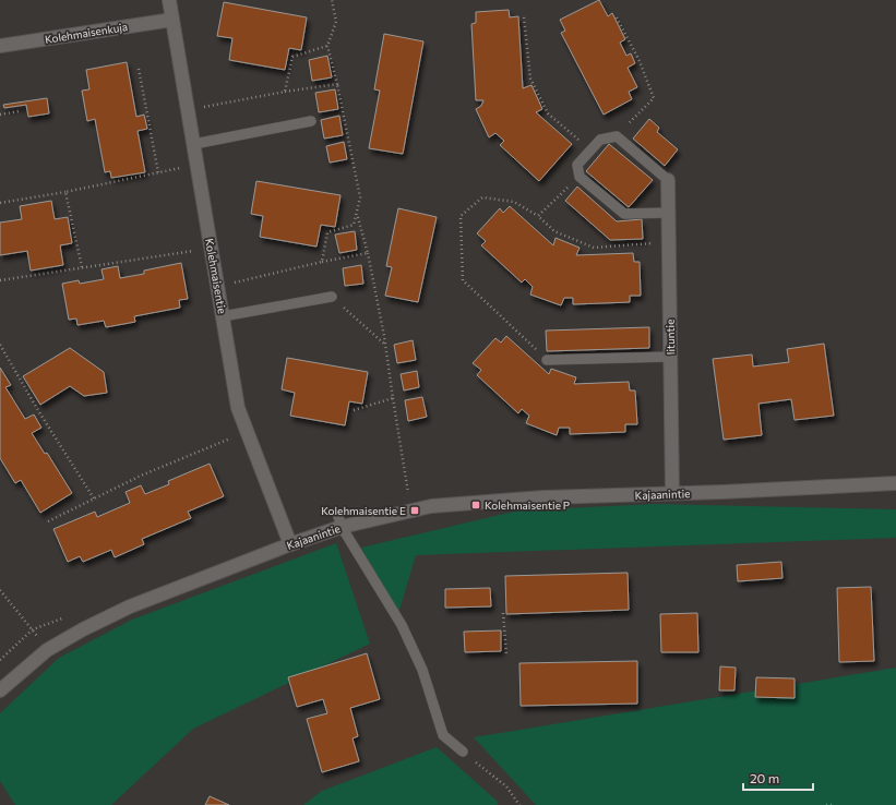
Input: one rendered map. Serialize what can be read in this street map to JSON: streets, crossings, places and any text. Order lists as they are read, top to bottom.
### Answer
{
  "streets": {
    "street": [
      "Kolehmaisenkuja",
      "Kolehmaisentie",
      "Iituntie",
      "Kajaanintie"
    ]
  },
  "crossings": [
    ["Kolehmaisenkuja", "Kolehmaisentie"],
    ["Kolehmaisentie", "Kajaanintie"],
    ["Iituntie", "Kajaanintie"]
  ],
  "places": {
    "transit": ["Kolehmaisentie P", "Kolehmaisentie E"]
  },
  "scale_bar": "20 m"
}
